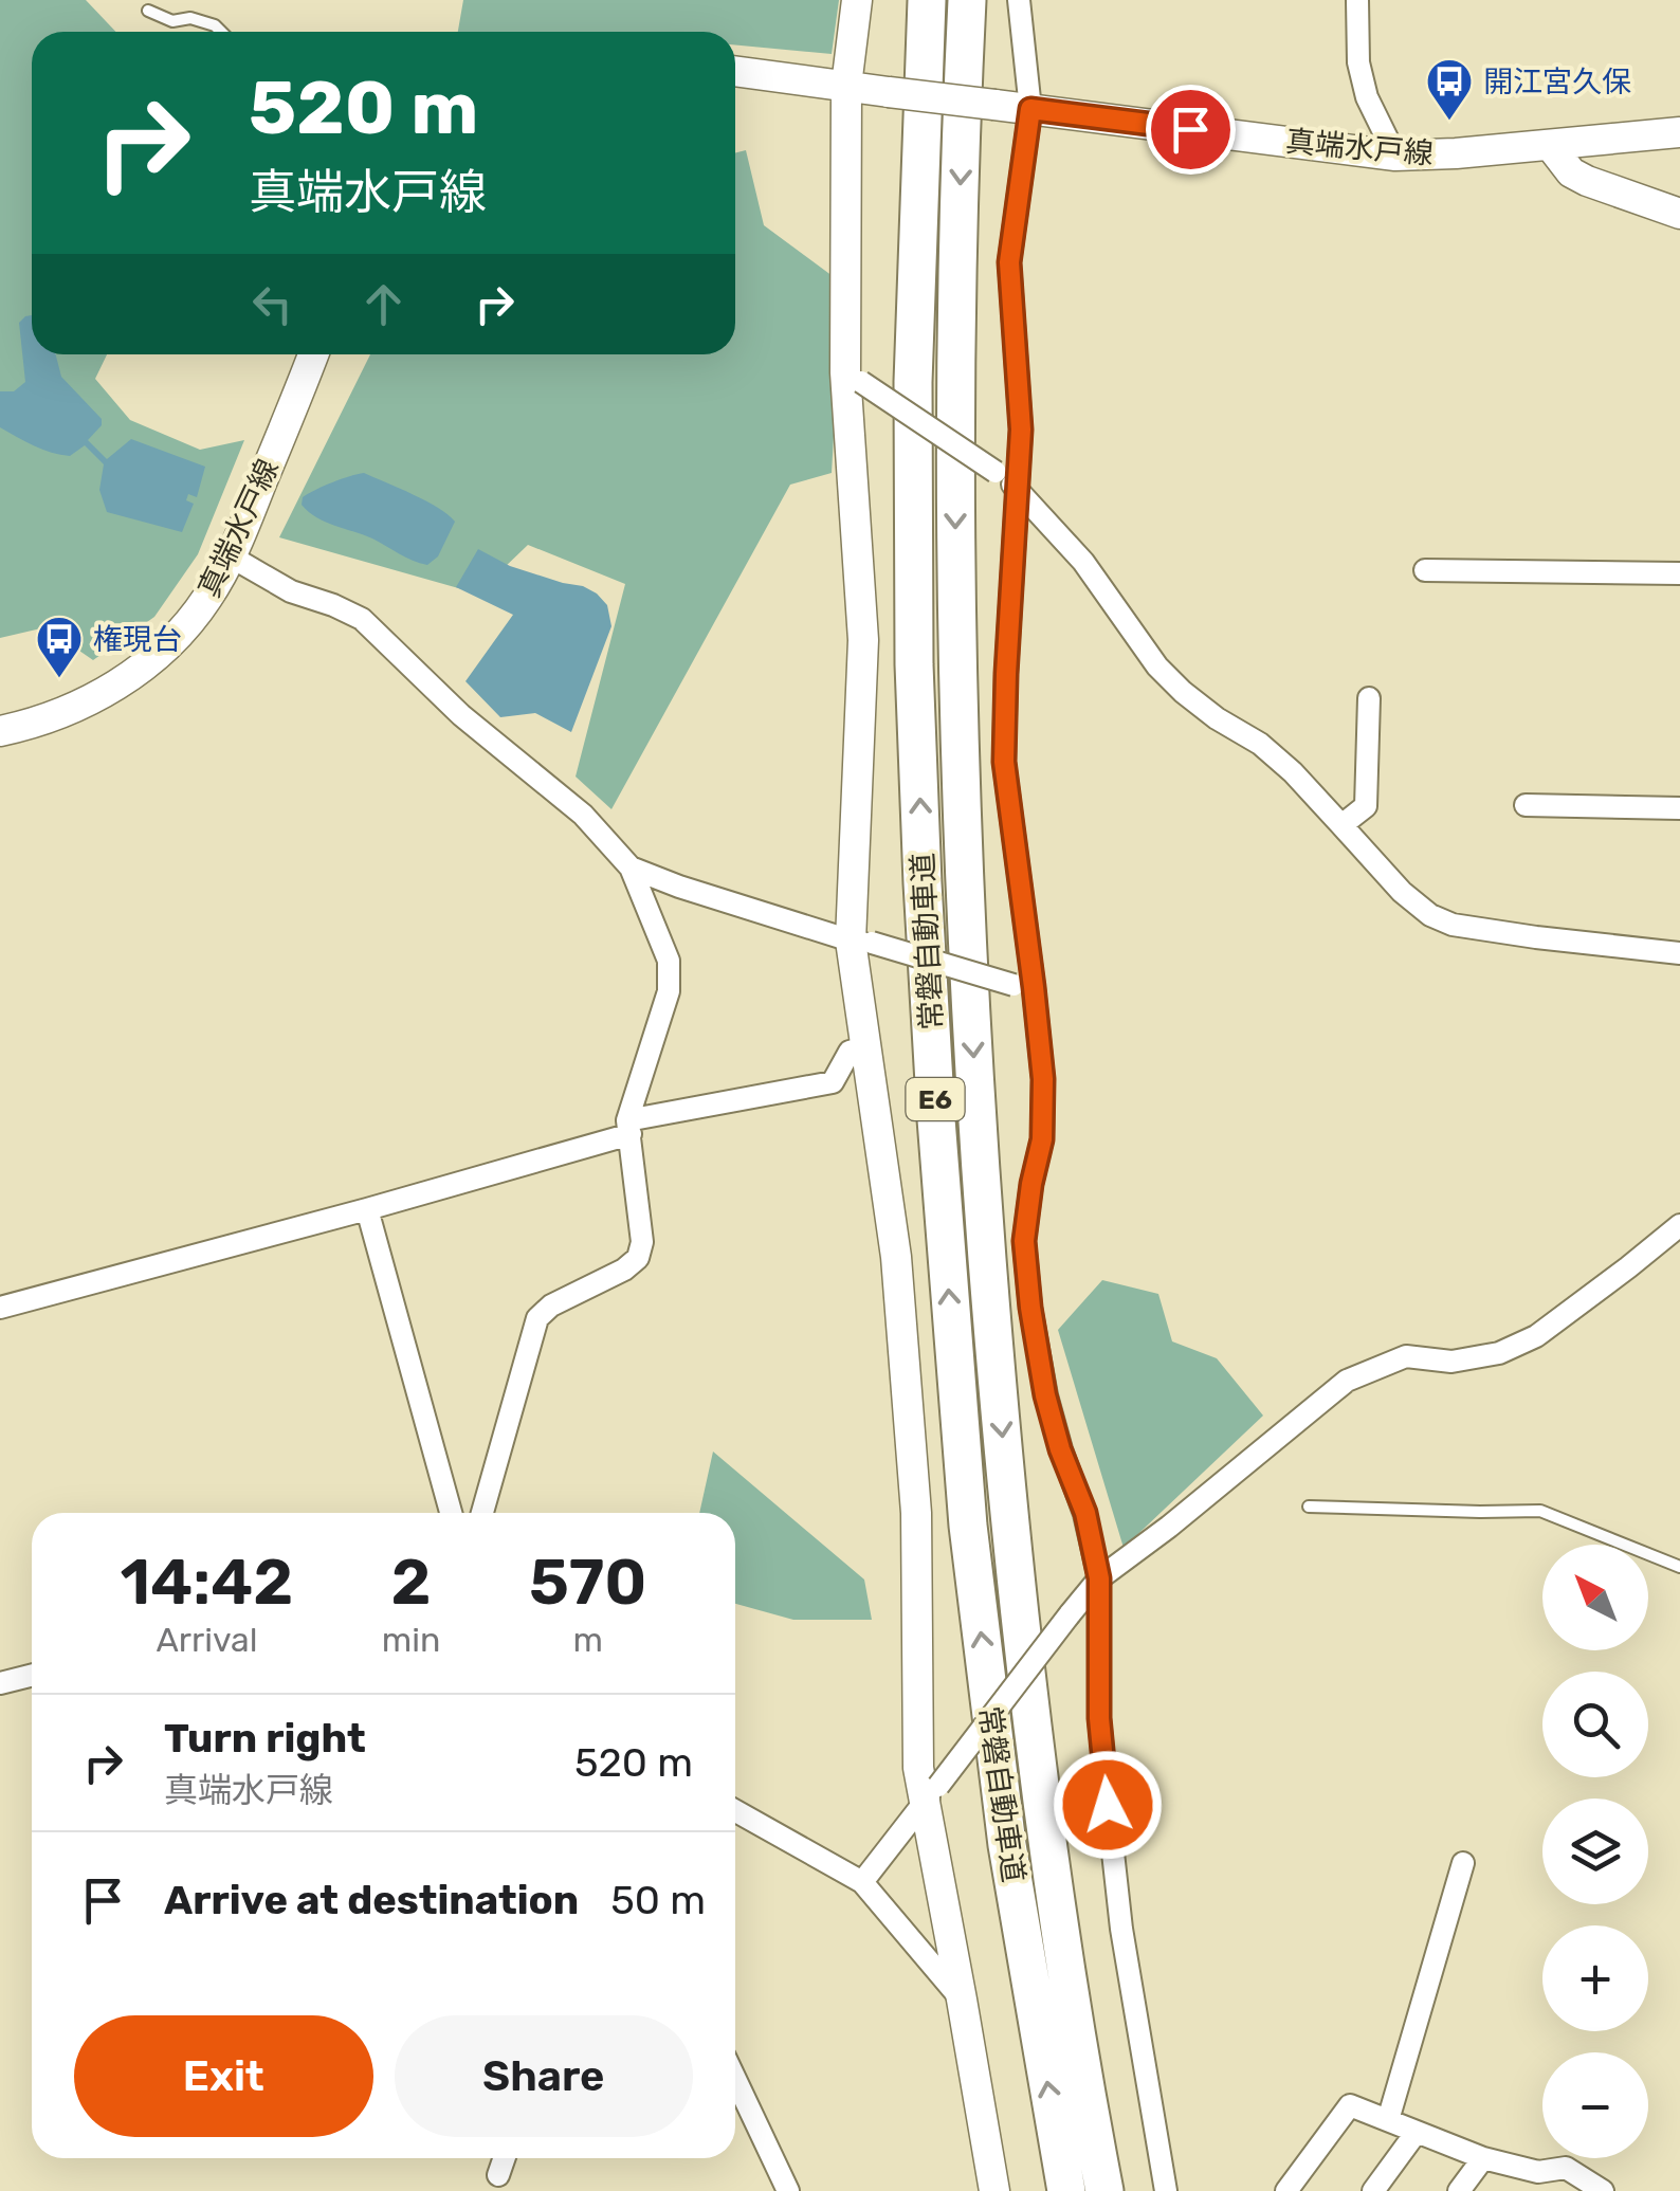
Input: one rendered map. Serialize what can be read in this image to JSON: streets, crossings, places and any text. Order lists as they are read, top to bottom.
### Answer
{
  "streets": {
    "highway": ["常磐自動車道", "E6"],
    "street": ["真端水戸線"]
  },
  "places": {
    "bus stop": ["開江宮久保", "権現台"]
  },
  "north": "top left",
  "page": {
    "turn": ["520 m", "真端水戸線"],
    "eta": [
      "14:42",
      "Arrival",
      "2",
      "min",
      "570",
      "m"
    ],
    "map_buttons": ["+", "−"],
    "list": [
      {
        "name": "Turn right",
        "note": "真端水戸線",
        "value": "520 m"
      },
      {
        "name": "Arrive at destination",
        "value": "50 m"
      }
    ],
    "buttons": ["Exit", "Share"]
  }
}
